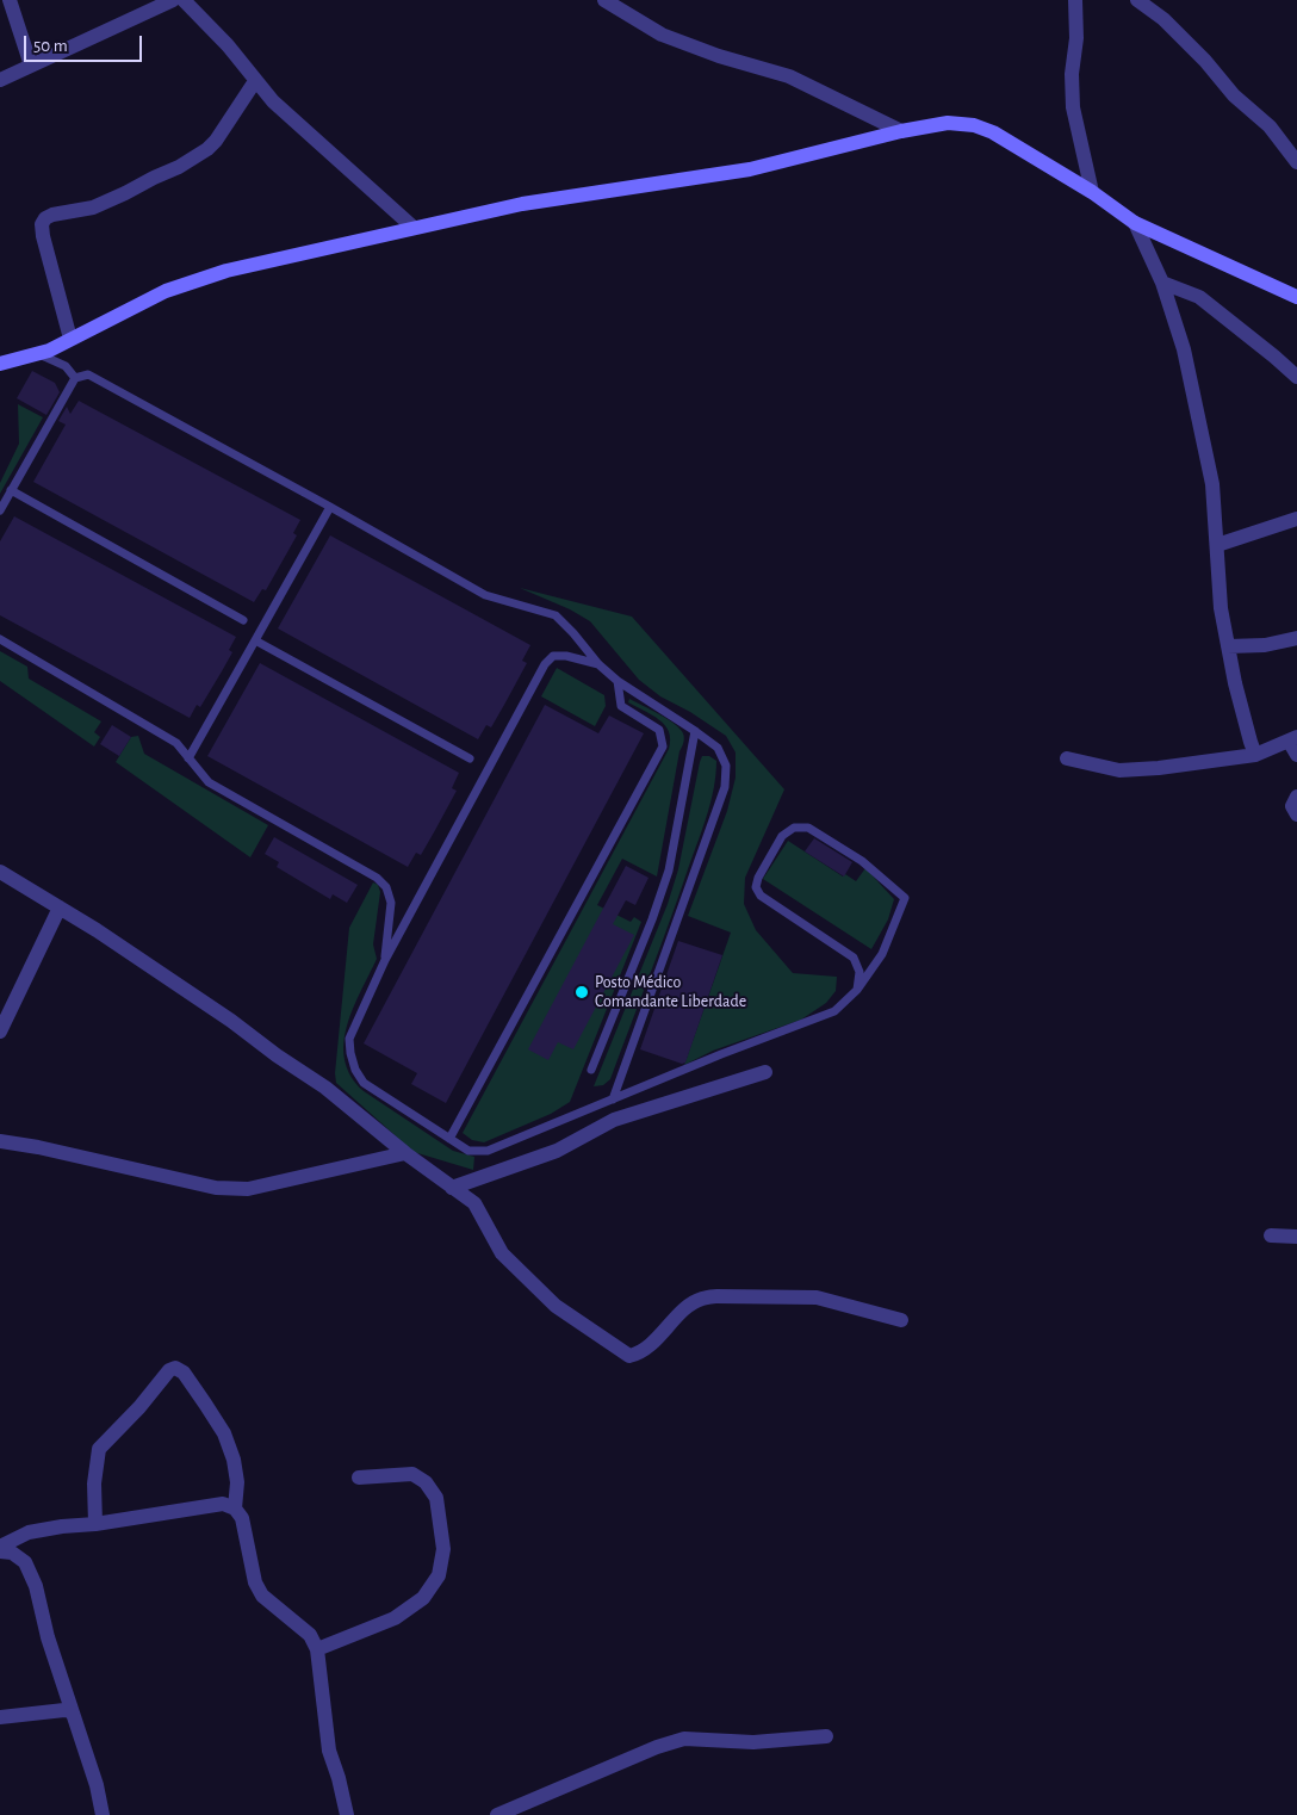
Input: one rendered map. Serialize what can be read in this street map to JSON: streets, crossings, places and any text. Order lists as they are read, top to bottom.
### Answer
{
  "places": ["Posto Médico Comandante Liberdade"],
  "scale_bar": "50 m"
}
